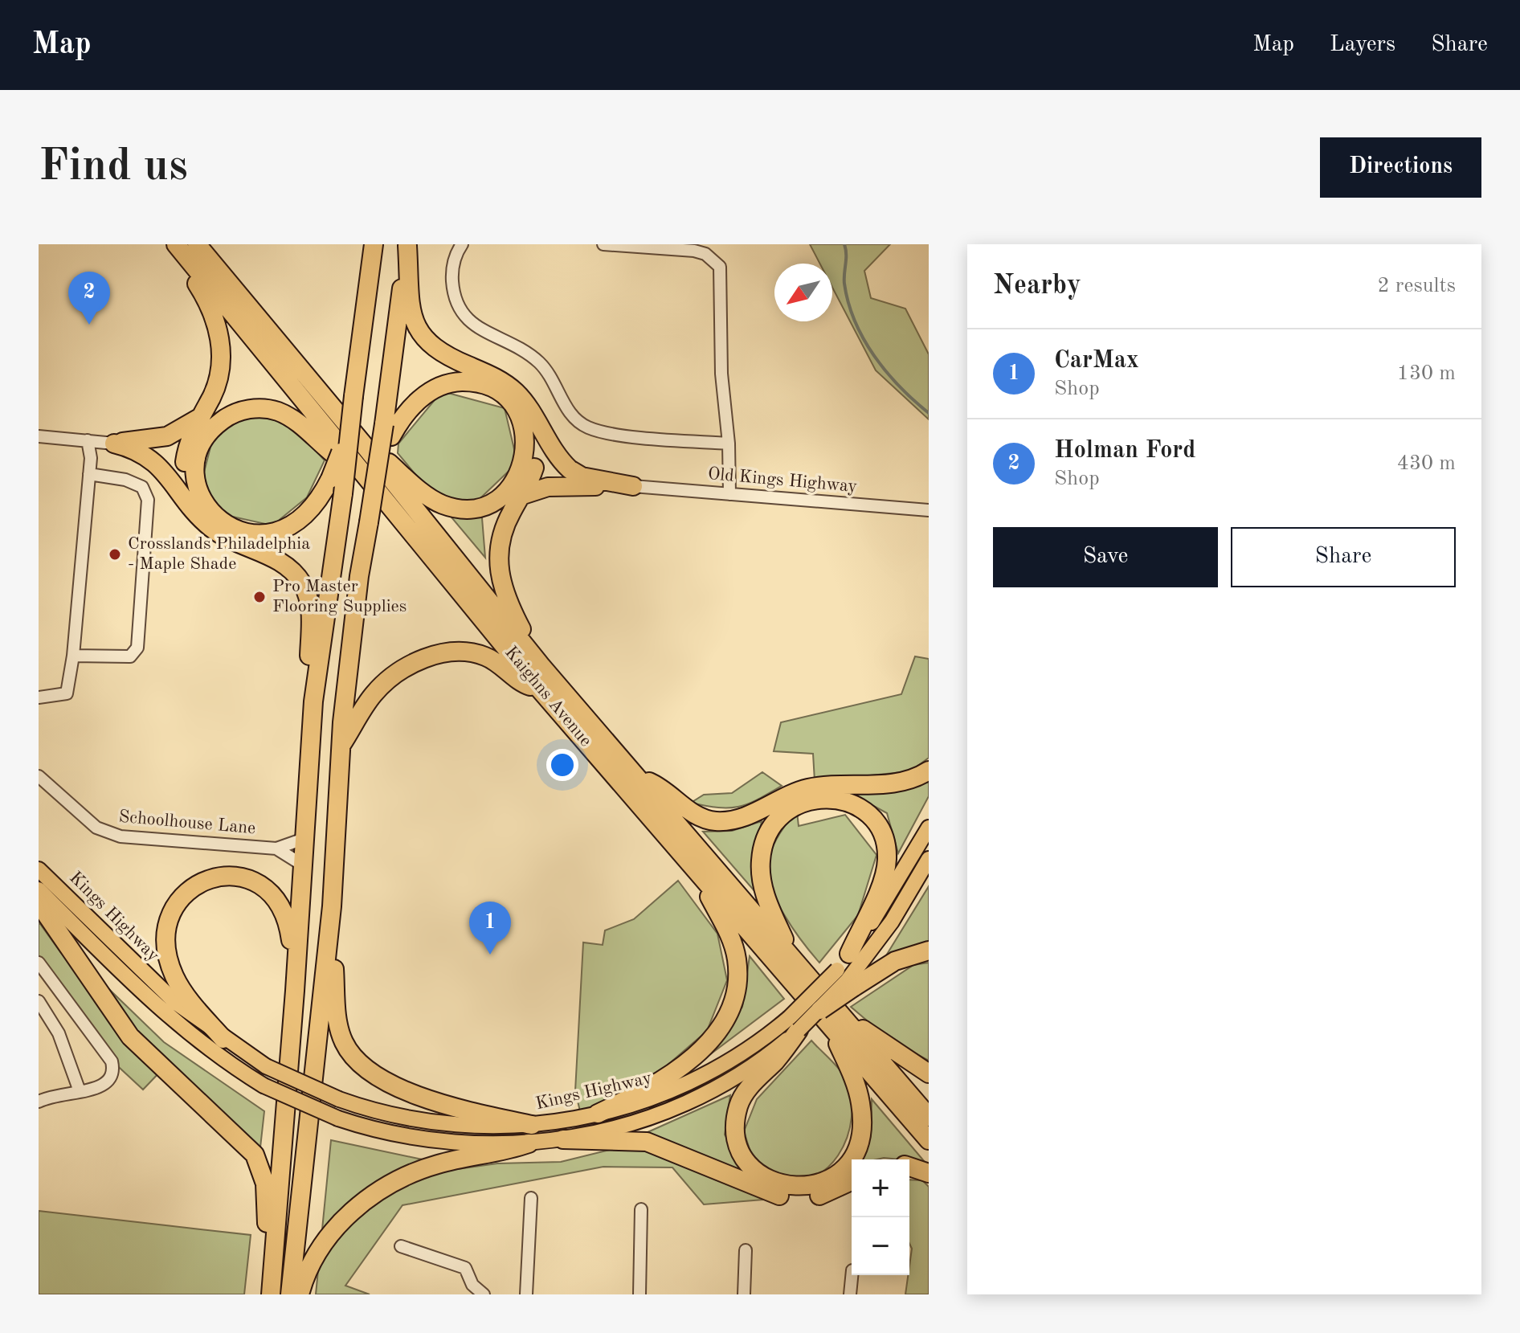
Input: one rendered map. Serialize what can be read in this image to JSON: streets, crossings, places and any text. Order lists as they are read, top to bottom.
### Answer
{
  "streets": {
    "highway": ["Kaighns Avenue"],
    "main road": ["Kings Highway"],
    "street": ["Old Kings Highway", "Schoolhouse Lane"]
  },
  "crossings": [
    ["Kaighns Avenue", "Kings Highway"]
  ],
  "places": ["Crosslands Philadelphia - Maple Shade", "Pro Master Flooring Supplies"],
  "north": "bottom left",
  "page": {
    "header": "Map",
    "nav": ["Map", "Layers", "Share"],
    "buttons": [
      "Directions",
      ["Save", "Share"]
    ],
    "title": "Find us",
    "heading": ["Nearby", "2 results"],
    "pins": ["2", "1"],
    "list": [
      {
        "mark": "1",
        "name": "CarMax",
        "note": "Shop",
        "value": "130 m"
      },
      {
        "mark": "2",
        "name": "Holman Ford",
        "note": "Shop",
        "value": "430 m"
      }
    ],
    "map_buttons": ["+", "−"]
  }
}
